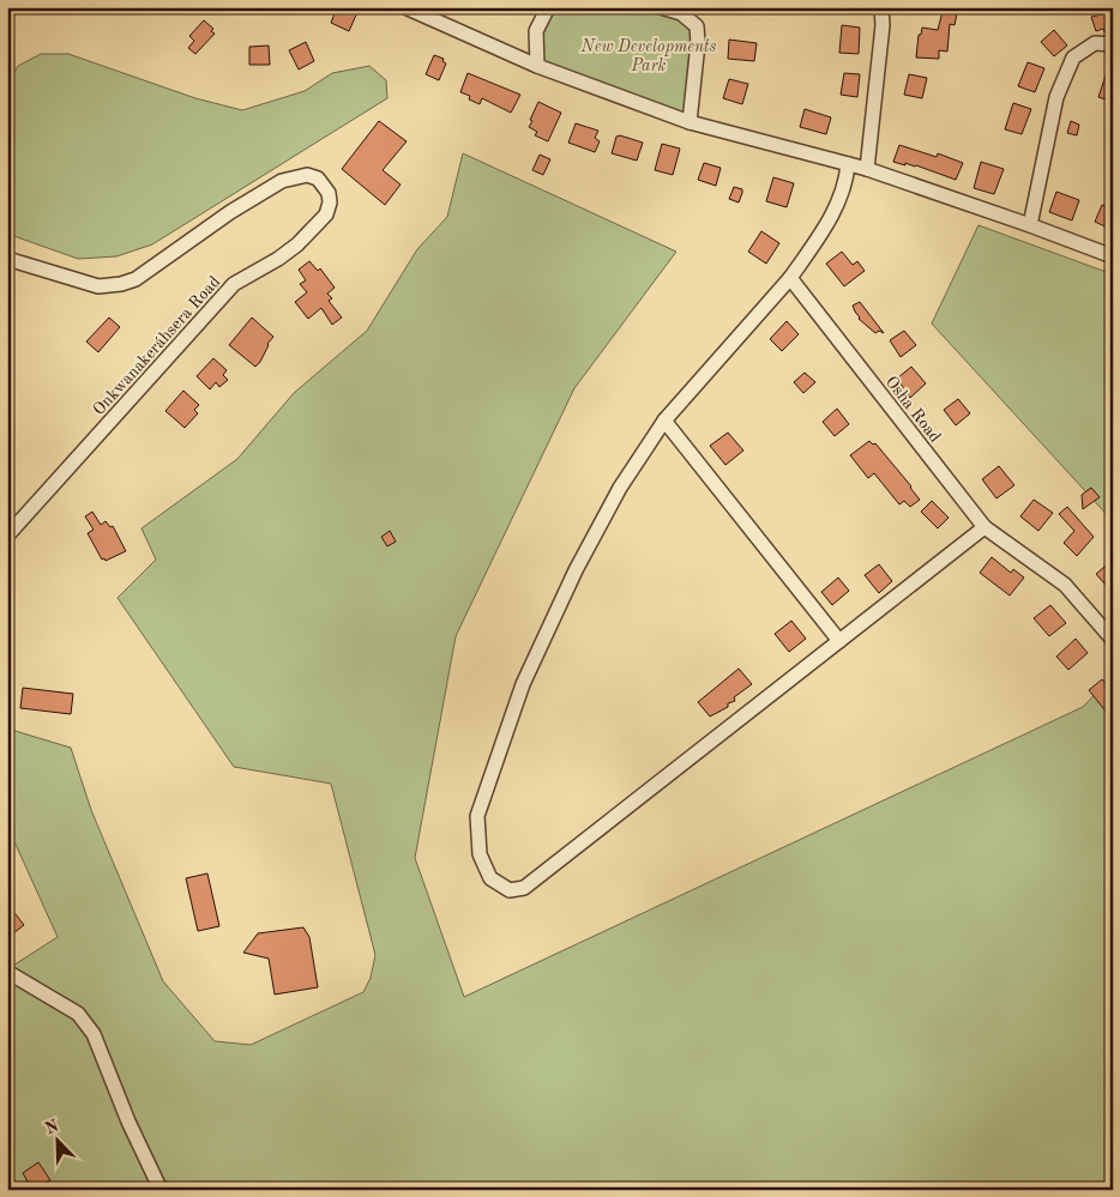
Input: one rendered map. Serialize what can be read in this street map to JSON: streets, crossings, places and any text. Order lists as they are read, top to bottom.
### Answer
{
  "streets": {
    "street": ["Onkwanakeráhsera Road", "Osha Road"]
  },
  "parks": ["New Developments Park"],
  "north": "top left"
}
